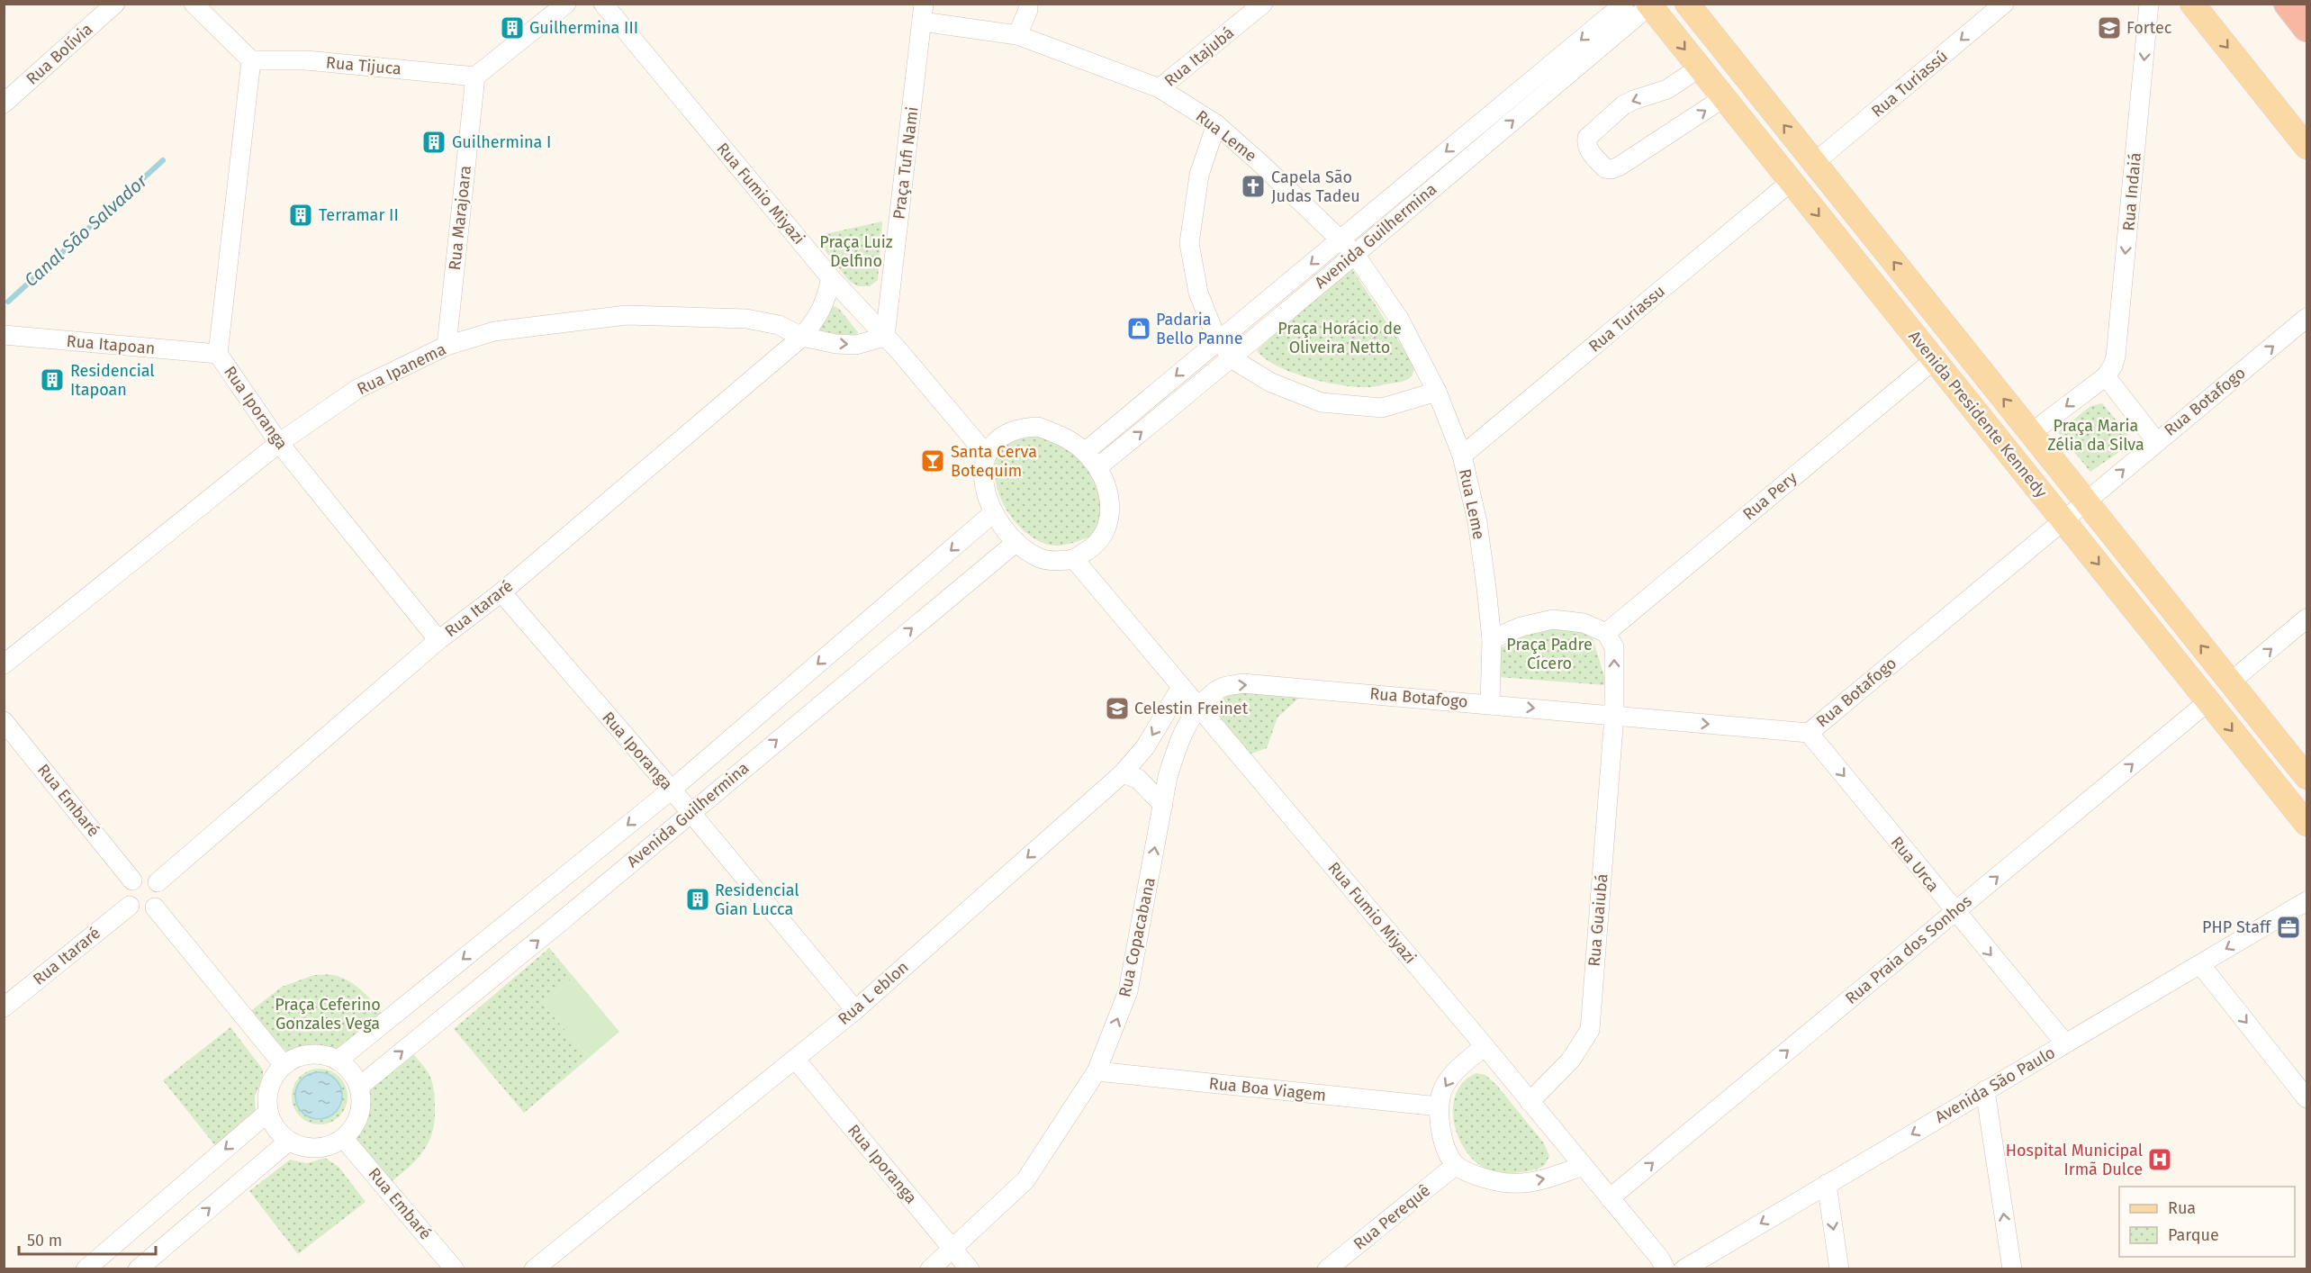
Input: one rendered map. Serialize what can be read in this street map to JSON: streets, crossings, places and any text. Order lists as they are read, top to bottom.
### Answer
{
  "streets": {
    "main road": ["Avenida Presidente Kennedy"],
    "street": [
      "Rua Bolívia",
      "Rua Itajubá",
      "Rua Tijuca",
      "Rua Turiassú",
      "Rua Leme",
      "Praça Tufi Nami",
      "Rua Indaiá",
      "Rua Fumio Miyazi",
      "Rua Marajoara",
      "Avenida Guilhermina",
      "Rua Turiassu",
      "Rua Itapoan",
      "Rua Ipanema",
      "Rua Botafogo",
      "Rua Iporanga",
      "Rua Pery",
      "Rua Itararé",
      "Rua Embaré",
      "Rua Urca",
      "Rua Guaiubá",
      "Rua Copacabana",
      "Rua Praia dos Sonhos",
      "Rua L eblon",
      "Avenida São Paulo",
      "Rua Boa Viagem",
      "Rua Perequê"
    ]
  },
  "crossings": [
    ["Rua Itajubá", "Rua Leme"],
    ["Rua Tijuca", "Rua Marajoara"],
    ["Rua Tijuca", "Rua Iporanga"],
    ["Rua Turiassú", "Avenida Presidente Kennedy"],
    ["Rua Leme", "Praça Tufi Nami"],
    ["Rua Leme", "Avenida Guilhermina"],
    ["Rua Leme", "Rua Turiassu"],
    ["Rua Leme", "Rua Botafogo"],
    ["Praça Tufi Nami", "Rua Fumio Miyazi"],
    ["Praça Tufi Nami", "Rua Ipanema"],
    ["Rua Fumio Miyazi", "Avenida Guilhermina"],
    ["Rua Fumio Miyazi", "Rua Ipanema"],
    ["Rua Fumio Miyazi", "Rua Botafogo"],
    ["Rua Fumio Miyazi", "Rua Itararé"],
    ["Rua Fumio Miyazi", "Rua Guaiubá"],
    ["Rua Fumio Miyazi", "Rua Copacabana"],
    ["Rua Fumio Miyazi", "Rua Praia dos Sonhos"],
    ["Rua Fumio Miyazi", "Rua L eblon"],
    ["Rua Marajoara", "Rua Ipanema"],
    ["Avenida Guilhermina", "Rua Iporanga"],
    ["Avenida Guilhermina", "Avenida Presidente Kennedy"],
    ["Avenida Guilhermina", "Rua Embaré"],
    ["Rua Turiassu", "Avenida Presidente Kennedy"],
    ["Rua Itapoan", "Rua Iporanga"],
    ["Rua Ipanema", "Rua Iporanga"],
    ["Rua Ipanema", "Rua Itararé"],
    ["Rua Botafogo", "Avenida Presidente Kennedy"],
    ["Rua Botafogo", "Rua Urca"],
    ["Rua Botafogo", "Rua Guaiubá"],
    ["Rua Botafogo", "Rua Copacabana"],
    ["Rua Iporanga", "Rua Itararé"],
    ["Rua Iporanga", "Rua Copacabana"],
    ["Rua Iporanga", "Rua L eblon"],
    ["Avenida Presidente Kennedy", "Rua Pery"],
    ["Avenida Presidente Kennedy", "Rua Praia dos Sonhos"],
    ["Rua Itararé", "Rua Embaré"],
    ["Rua Urca", "Rua Praia dos Sonhos"],
    ["Rua Urca", "Avenida São Paulo"],
    ["Rua Copacabana", "Rua Boa Viagem"]
  ],
  "one_way": [
    "Rua Turiassú",
    "Rua Indaiá",
    "Rua Botafogo",
    "Rua Urca",
    "Rua Copacabana",
    "Rua Praia dos Sonhos",
    "Rua L eblon",
    "Avenida São Paulo"
  ],
  "water": ["Canal São Salvador"],
  "parks": [
    "Praça Luiz Delfino",
    "Praça Horácio de Oliveira Netto",
    "Praça Maria Zélia da Silva",
    "Praça Padre Cícero",
    "Praça Ceferino Gonzales Vega"
  ],
  "places": {
    "building": [
      "Guilhermina III",
      "Guilhermina I",
      "Terramar II",
      "Residencial Itapoan",
      "Residencial Gian Lucca"
    ],
    "school or university": ["Fortec", "Celestin Freinet"],
    "church": ["Capela São Judas Tadeu"],
    "shop": ["Padaria Bello Panne"],
    "bar": ["Santa Cerva Botequim"],
    "office": ["PHP Staff"],
    "hospital": ["Hospital Municipal Irmã Dulce"]
  },
  "legend": ["Rua", "Parque"],
  "scale_bar": "50 m"
}
